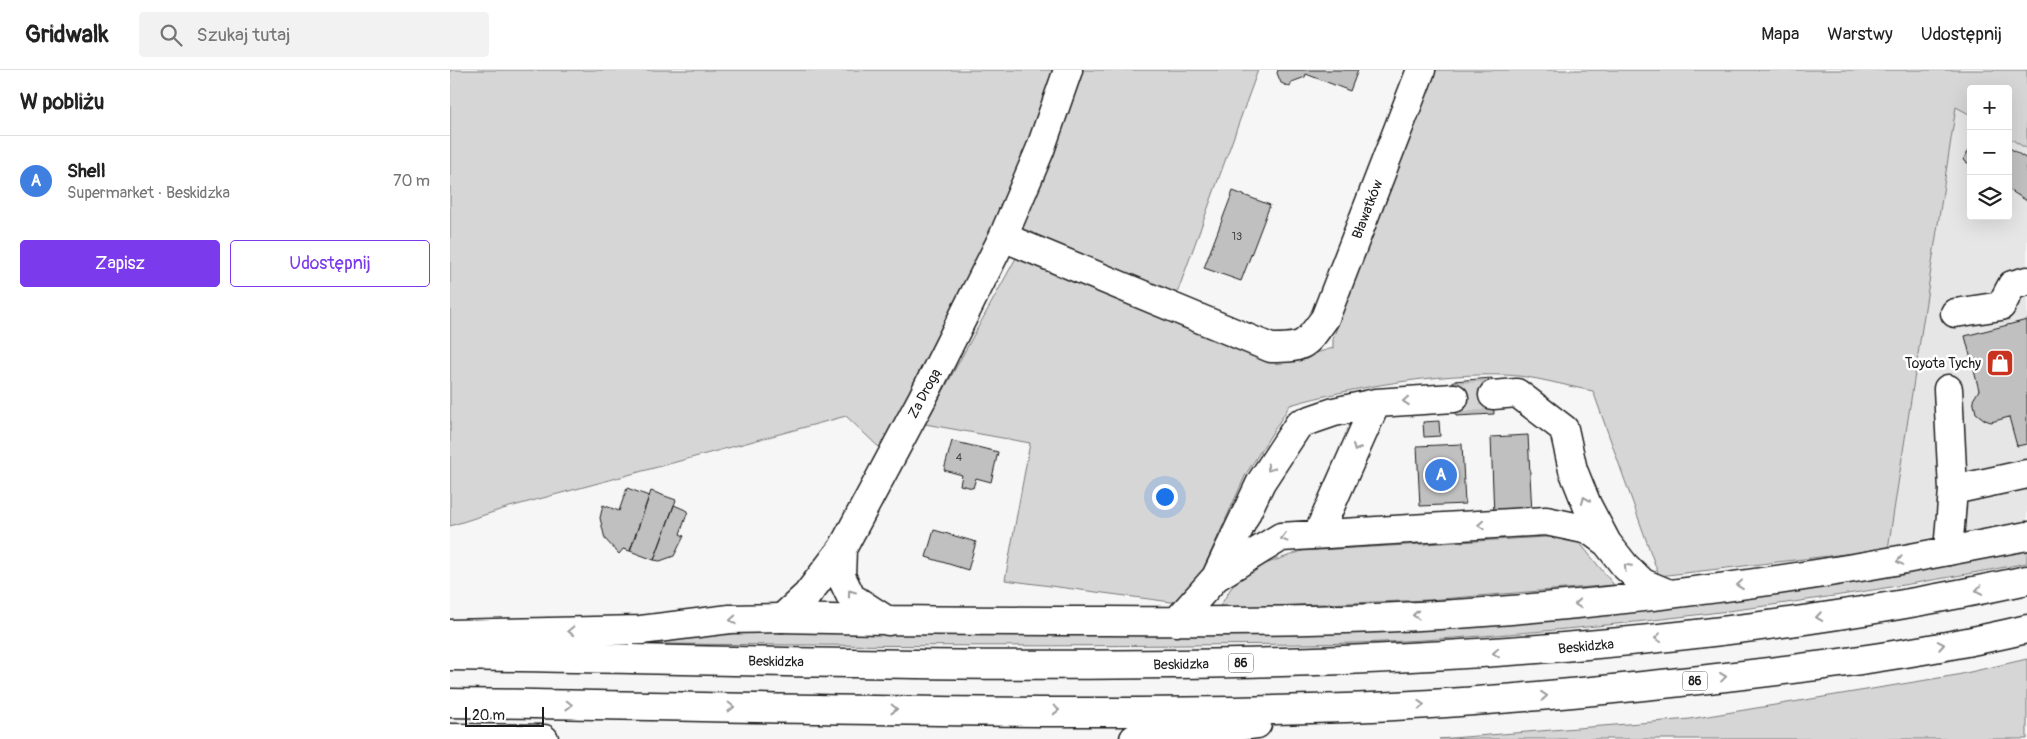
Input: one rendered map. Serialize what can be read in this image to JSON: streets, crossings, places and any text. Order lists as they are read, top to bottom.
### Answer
{
  "streets": {
    "main road": [
      "Bławatków",
      "Za Drogą",
      "Beskidzka",
      "86"
    ]
  },
  "crossings": [
    ["Bławatków", "Za Drogą"]
  ],
  "places": {
    "shop": ["Toyota Tychy"]
  },
  "house_numbers": ["13", "4"],
  "scale_bar": "20 m",
  "page": {
    "header": "Gridwalk",
    "search": "Szukaj tutaj",
    "nav": ["Mapa", "Warstwy", "Udostępnij"],
    "heading": "W pobliżu",
    "map_buttons": ["+", "−"],
    "list": [
      {
        "mark": "A",
        "name": "Shell",
        "note": "Supermarket · Beskidzka",
        "value": "70 m"
      }
    ],
    "buttons": ["Zapisz", "Udostępnij"],
    "pins": "A",
    "scale": "20 m"
  }
}
